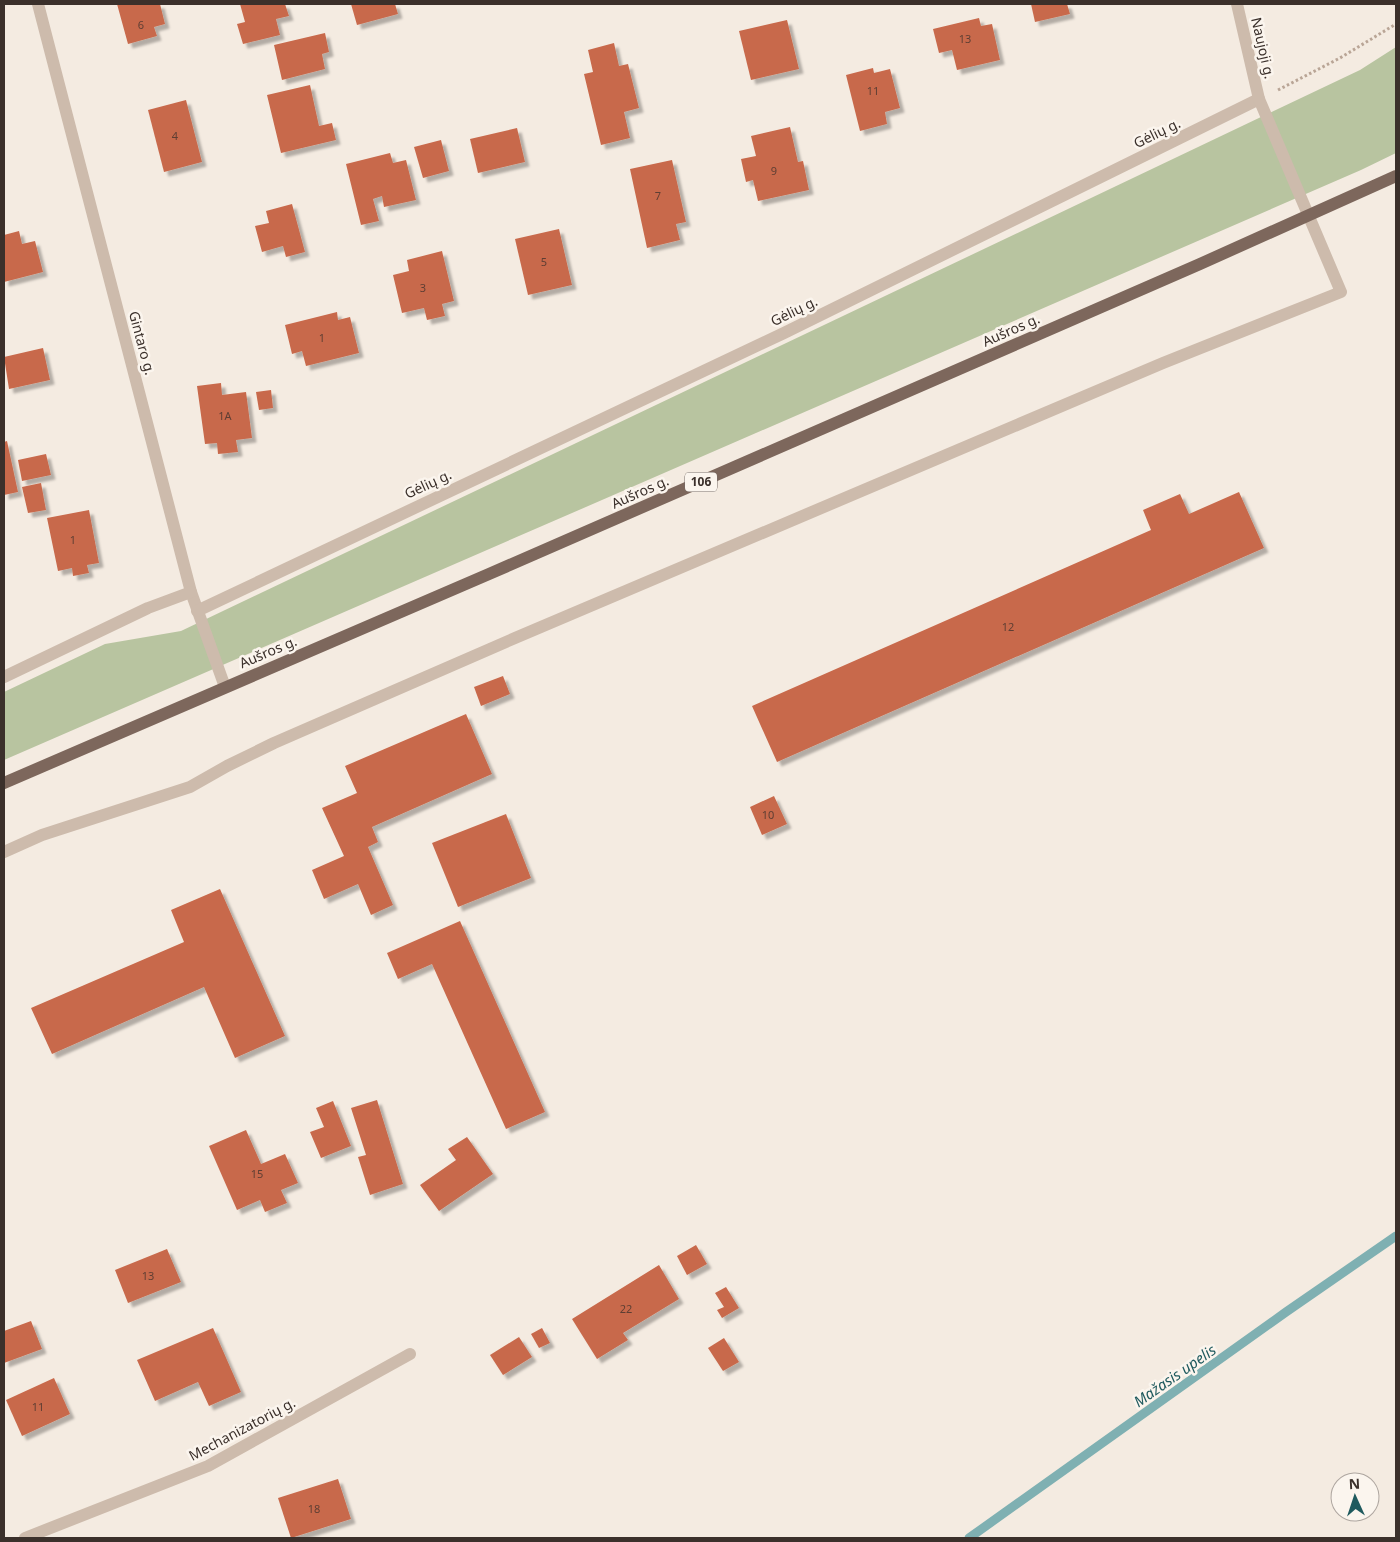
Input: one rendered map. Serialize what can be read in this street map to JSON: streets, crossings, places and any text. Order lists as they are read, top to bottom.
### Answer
{
  "streets": {
    "main road": ["Aušros g.", "106"],
    "street": [
      "Naujoji g.",
      "Gėlių g.",
      "Gintaro g.",
      "Mechanizatorių g."
    ]
  },
  "crossings": [
    ["Naujoji g.", "Gėlių g."],
    ["Naujoji g.", "Aušros g."],
    ["Gėlių g.", "Gintaro g."],
    ["Aušros g.", "Gintaro g."]
  ],
  "water": ["Mažasis upelis"],
  "house_numbers": [
    "6",
    "13",
    "11",
    "4",
    "9",
    "7",
    "5",
    "3",
    "1",
    "1A",
    "1",
    "12",
    "10",
    "15",
    "13",
    "22",
    "11",
    "18"
  ],
  "north": "top"
}
